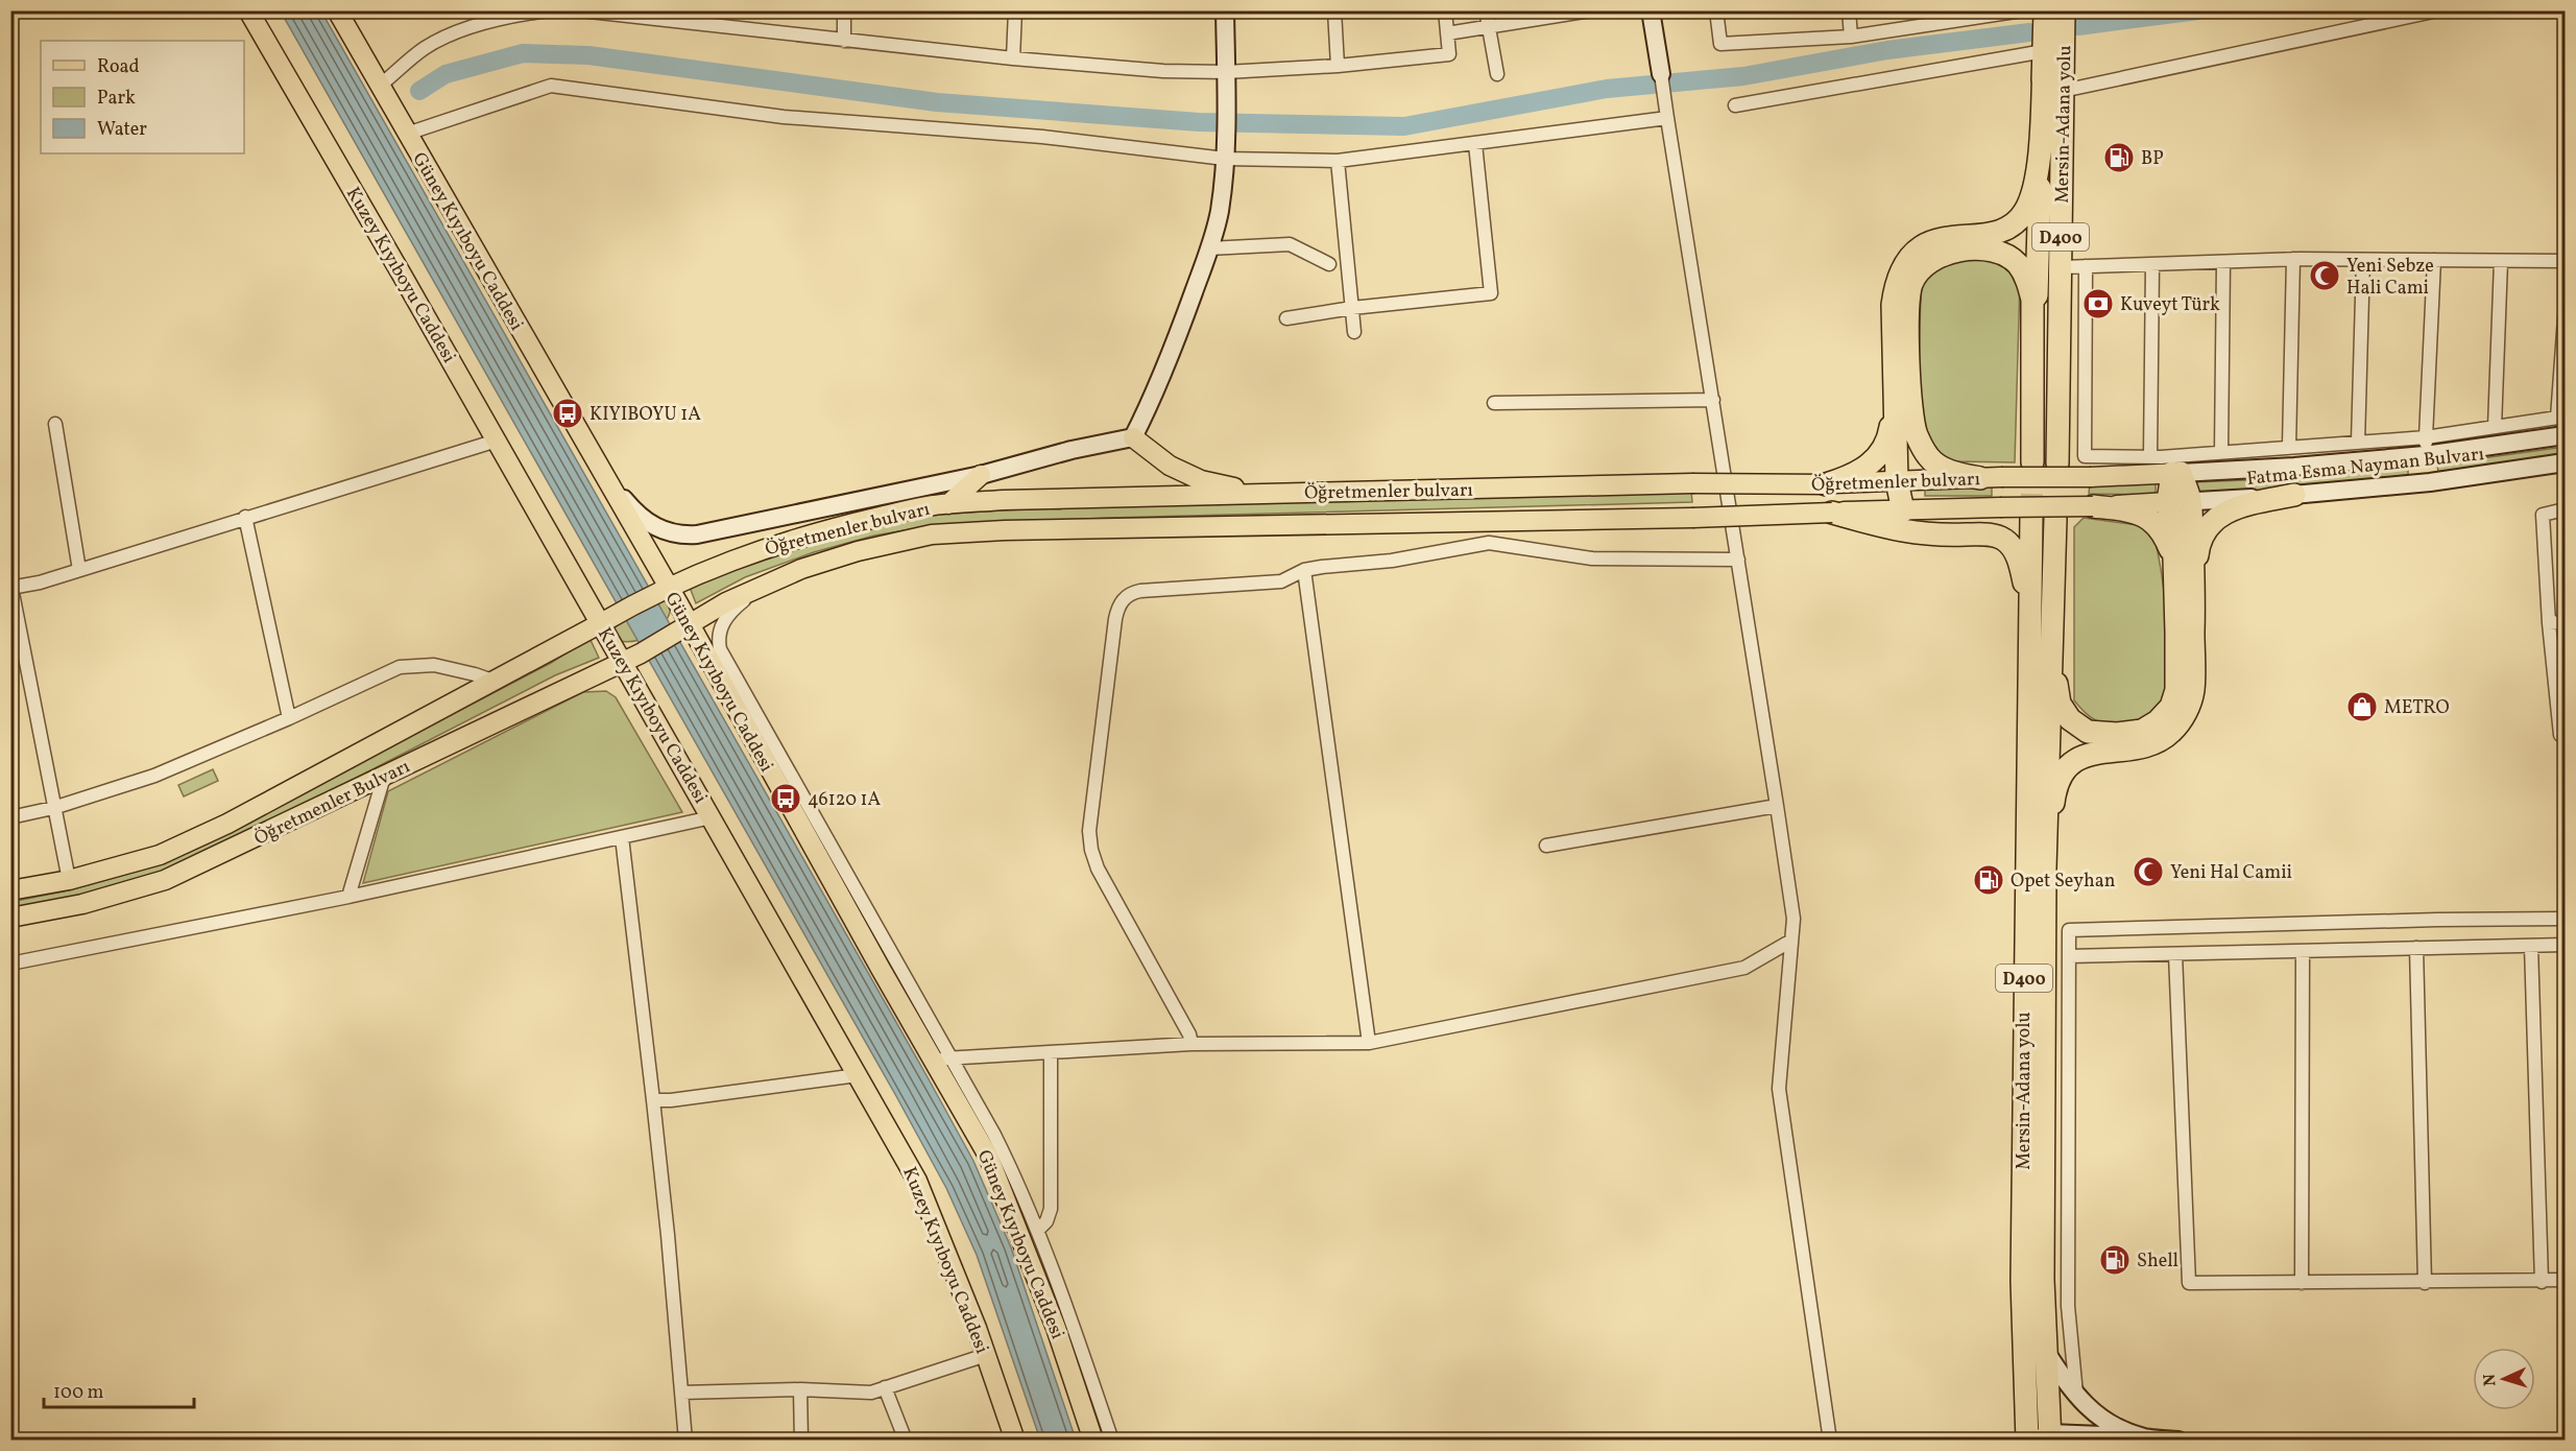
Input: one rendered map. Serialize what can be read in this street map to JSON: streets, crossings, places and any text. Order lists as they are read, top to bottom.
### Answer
{
  "streets": {
    "highway": ["Mersin-Adana yolu", "D400"],
    "main road": [
      "Güney Kıyıboyu Caddesi",
      "Kuzey Kıyıboyu Caddesi",
      "Fatma Esma Nayman Bulvarı",
      "Öğretmenler bulvarı",
      "Öğretmenler Bulvarı"
    ]
  },
  "crossings": [
    ["Mersin-Adana yolu", "Öğretmenler bulvarı"],
    ["Güney Kıyıboyu Caddesi", "Öğretmenler bulvarı"],
    ["Kuzey Kıyıboyu Caddesi", "Öğretmenler bulvarı"],
    ["Kuzey Kıyıboyu Caddesi", "Öğretmenler Bulvarı"],
    ["Fatma Esma Nayman Bulvarı", "Öğretmenler bulvarı"],
    ["Öğretmenler bulvarı", "Öğretmenler Bulvarı"]
  ],
  "places": {
    "fuel station": ["BP", "Opet Seyhan", "Shell"],
    "mosque": ["Yeni Sebze Hali Cami", "Yeni Hal Camii"],
    "bank": ["Kuveyt Türk"],
    "bus stop": ["KIYIBOYU 1A", "46120 1A"],
    "shop": ["METRO"]
  },
  "legend": ["Road", "Park", "Water"],
  "scale_bar": "100 m",
  "north": "left"
}
